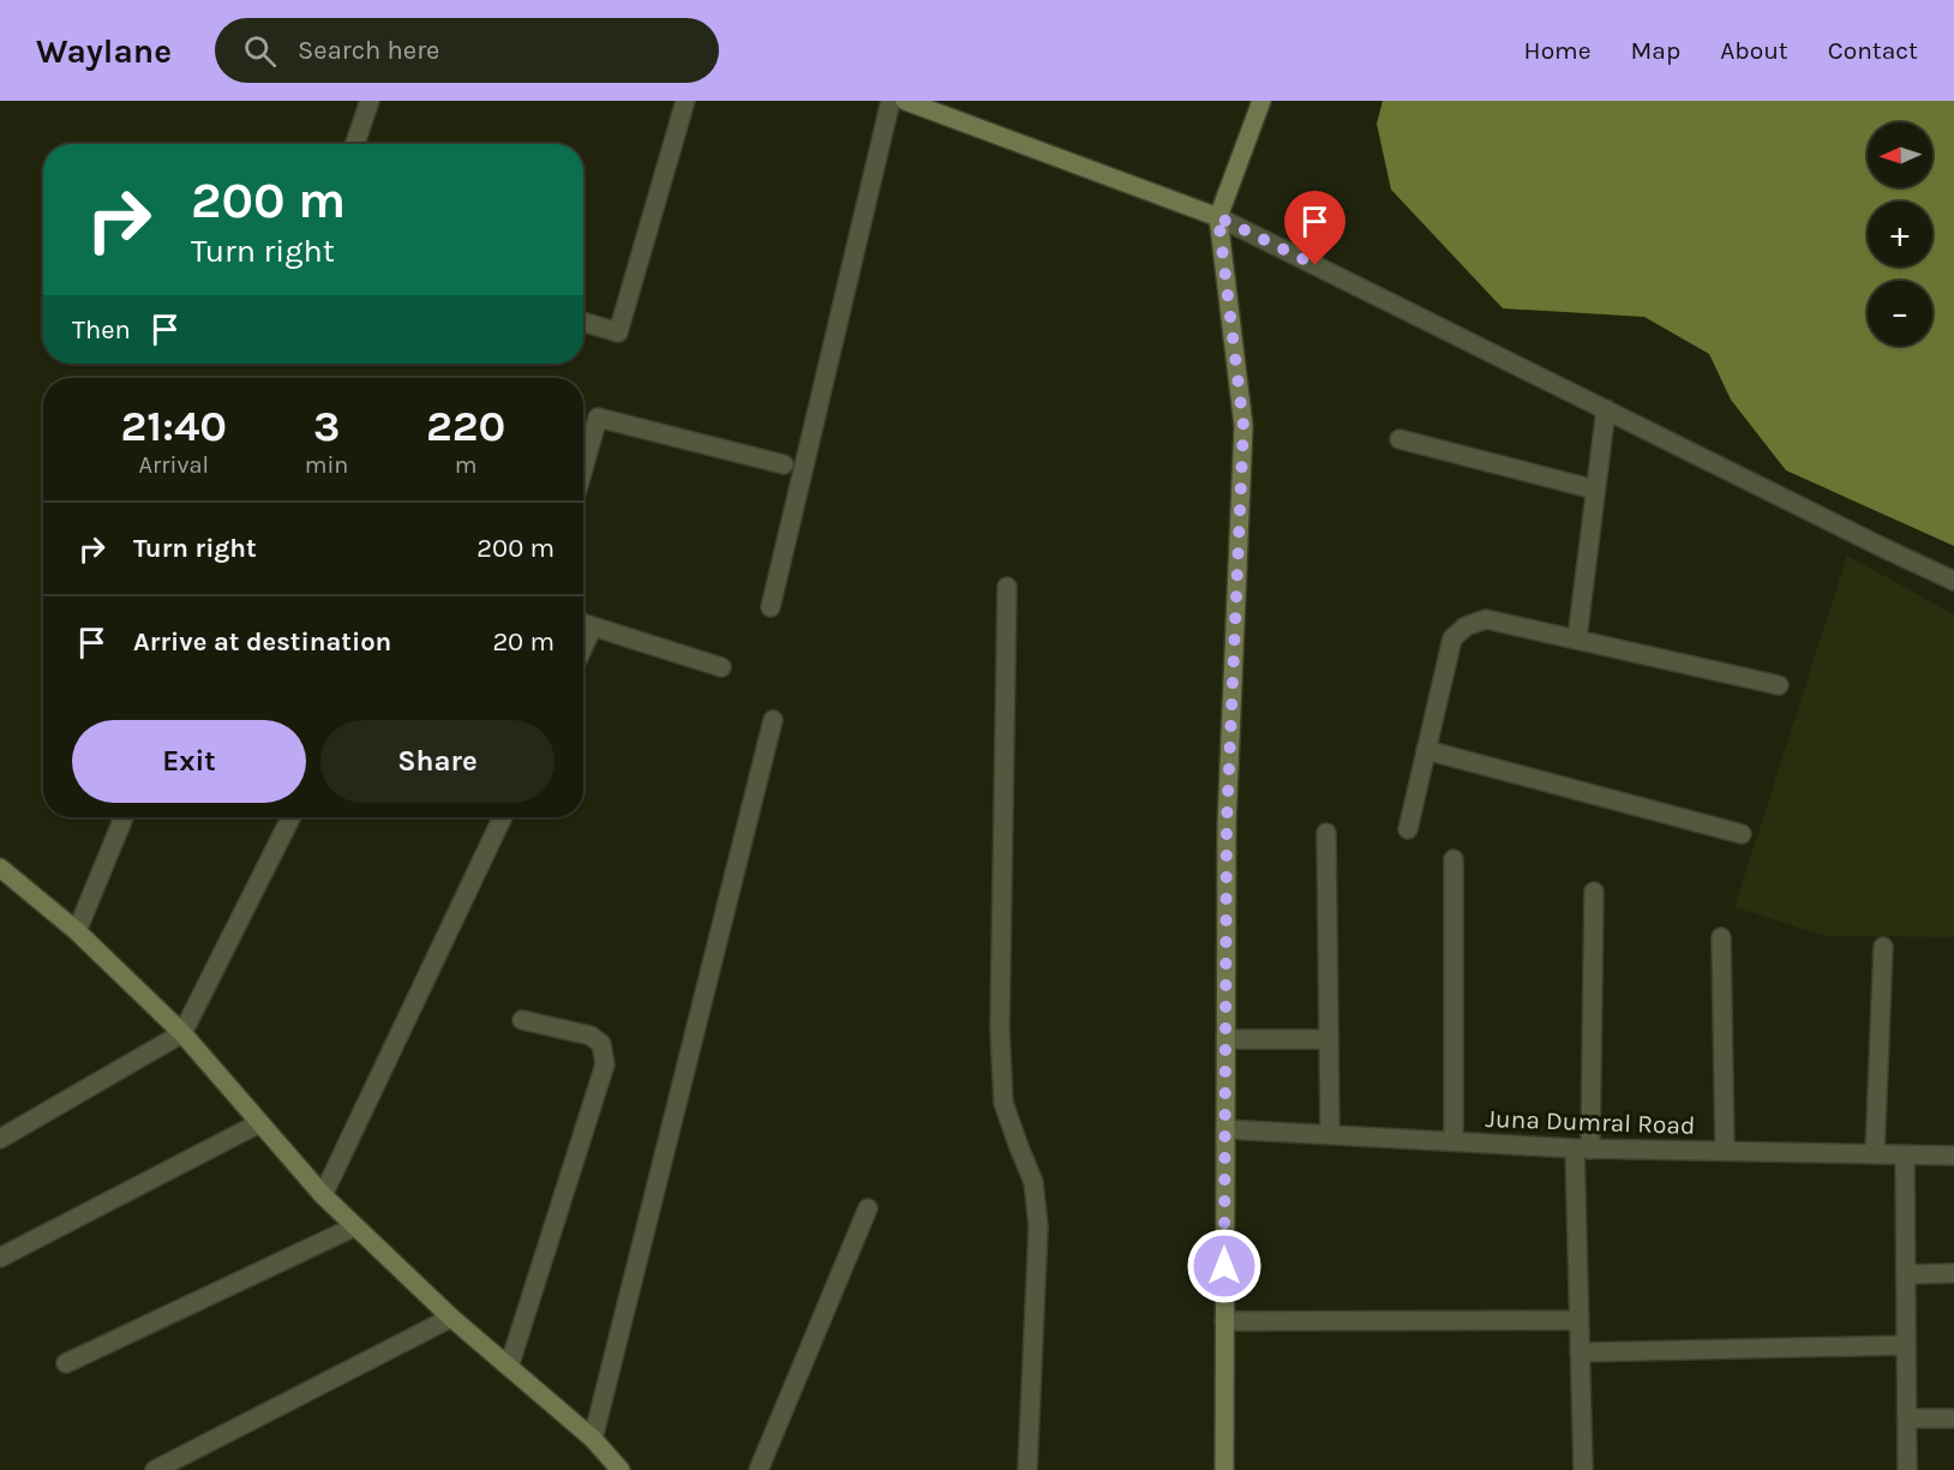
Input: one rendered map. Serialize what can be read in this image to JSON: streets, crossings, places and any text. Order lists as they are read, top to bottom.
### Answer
{
  "streets": {
    "street": ["Juna Dumral Road"]
  },
  "north": "left",
  "page": {
    "header": "Waylane",
    "search": "Search here",
    "nav": [
      "Home",
      "Map",
      "About",
      "Contact"
    ],
    "map_buttons": ["+", "−"],
    "turn": ["200 m", "Turn right"],
    "then": "Then",
    "eta": [
      "21:40",
      "Arrival",
      "3",
      "min",
      "220",
      "m"
    ],
    "list": [
      {
        "name": "Turn right",
        "value": "200 m"
      },
      {
        "name": "Arrive at destination",
        "value": "20 m"
      }
    ],
    "buttons": ["Exit", "Share"]
  }
}
